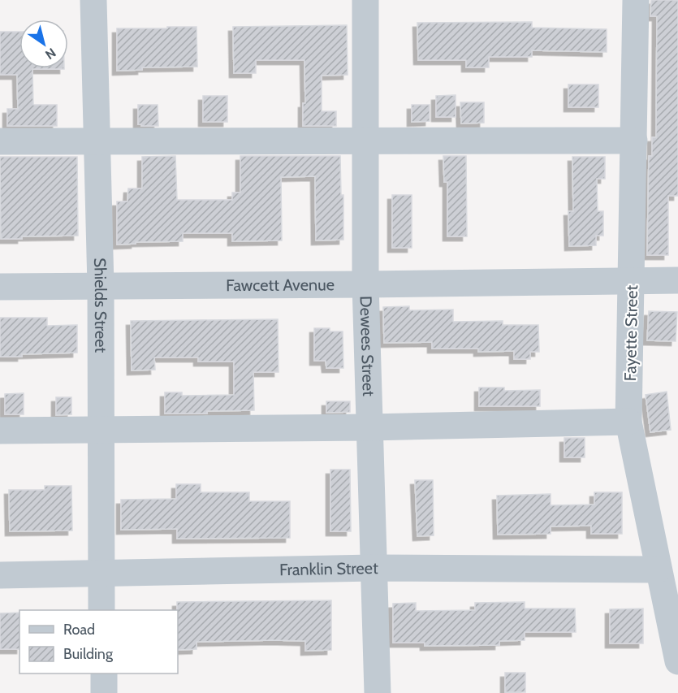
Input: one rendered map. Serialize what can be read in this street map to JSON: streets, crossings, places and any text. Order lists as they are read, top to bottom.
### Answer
{
  "streets": {
    "street": [
      "Fawcett Avenue",
      "Shields Street",
      "Fayette Street",
      "Dewees Street",
      "Franklin Street"
    ]
  },
  "crossings": [
    ["Fawcett Avenue", "Shields Street"],
    ["Fawcett Avenue", "Fayette Street"],
    ["Fawcett Avenue", "Dewees Street"],
    ["Shields Street", "Franklin Street"],
    ["Fayette Street", "Franklin Street"],
    ["Dewees Street", "Franklin Street"]
  ],
  "legend": ["Road", "Building"],
  "north": "bottom right"
}
